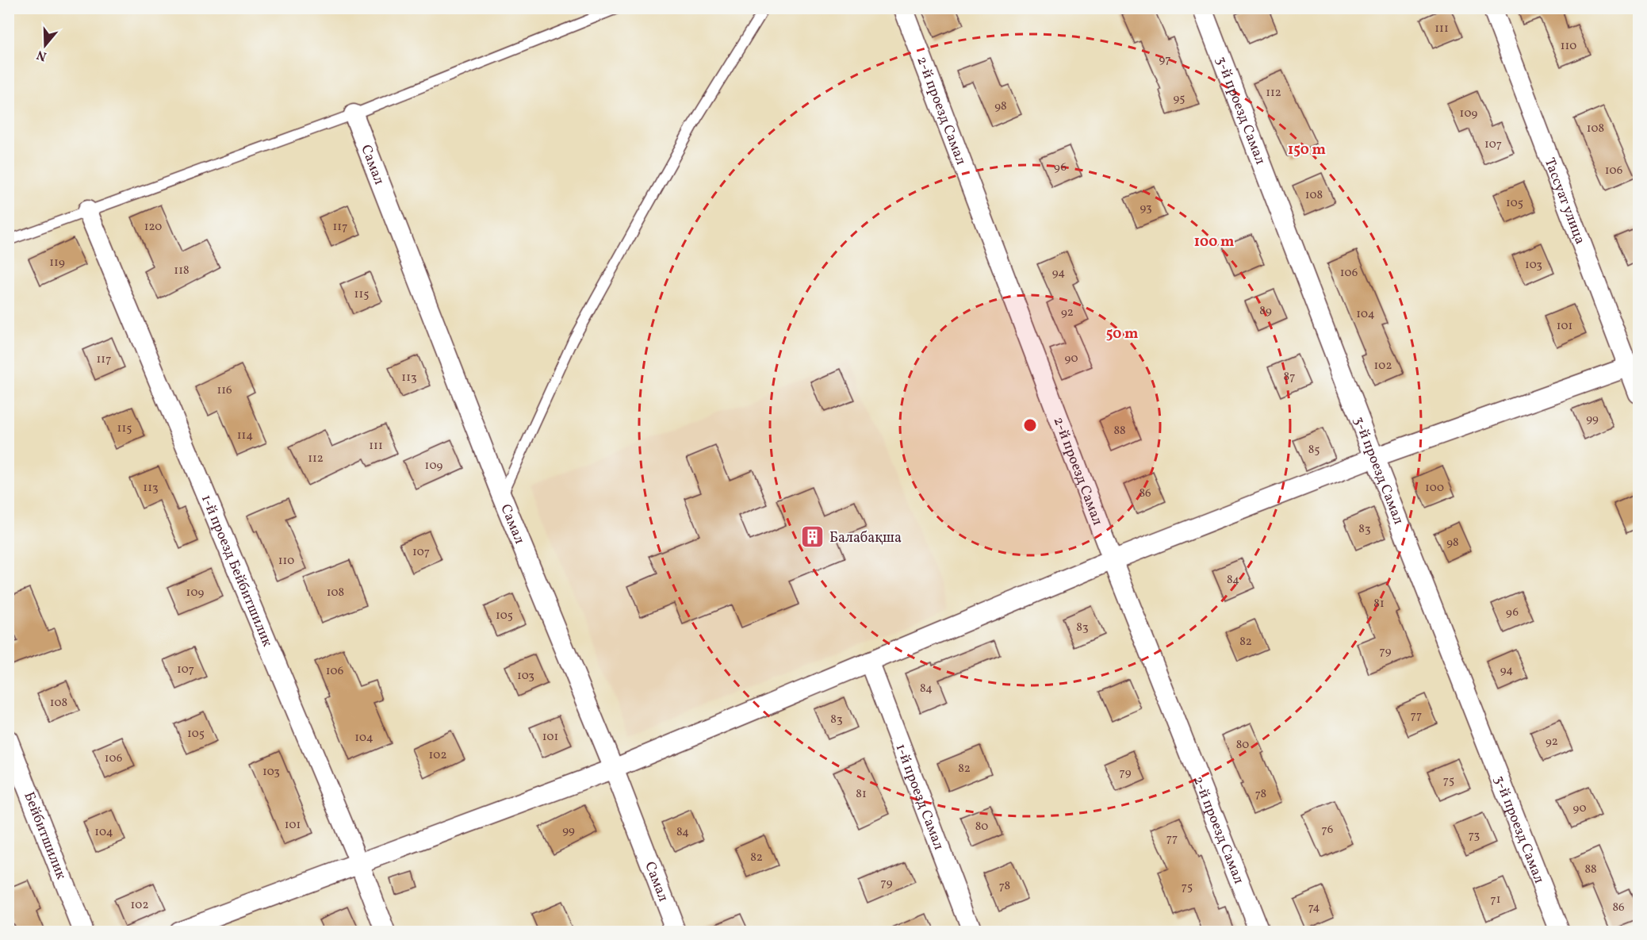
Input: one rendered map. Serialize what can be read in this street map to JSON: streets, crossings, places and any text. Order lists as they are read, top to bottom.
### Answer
{
  "streets": {
    "street": [
      "2-й проезд Самал",
      "3-й проезд Самал",
      "Самал",
      "Тассуат улица",
      "1-й проезд Бейбитшилик",
      "1-й проезд Самал",
      "Бейбитшилик"
    ]
  },
  "places": {
    "building": ["Балабақша"]
  },
  "house_numbers": [
    "111",
    "110",
    "97",
    "112",
    "95",
    "98",
    "109",
    "108",
    "107",
    "96",
    "106",
    "108",
    "105",
    "93",
    "120",
    "117",
    "119",
    "103",
    "118",
    "94",
    "106",
    "115",
    "89",
    "92",
    "104",
    "101",
    "90",
    "117",
    "102",
    "87",
    "113",
    "116",
    "99",
    "115",
    "88",
    "114",
    "111",
    "85",
    "112",
    "109",
    "113",
    "100",
    "86",
    "83",
    "98",
    "107",
    "110",
    "84",
    "109",
    "108",
    "81",
    "96",
    "105",
    "83",
    "82",
    "79",
    "107",
    "94",
    "106",
    "103",
    "84",
    "108",
    "77",
    "83",
    "105",
    "101",
    "104",
    "92",
    "80",
    "102",
    "106",
    "82",
    "103",
    "79",
    "75",
    "81",
    "78",
    "90",
    "101",
    "80",
    "76",
    "99",
    "104",
    "84",
    "73",
    "77",
    "82",
    "88",
    "79",
    "78",
    "75",
    "71",
    "102",
    "74",
    "86"
  ],
  "north": "bottom",
  "rings": ["150 m", "100 m", "50 m"]
}
